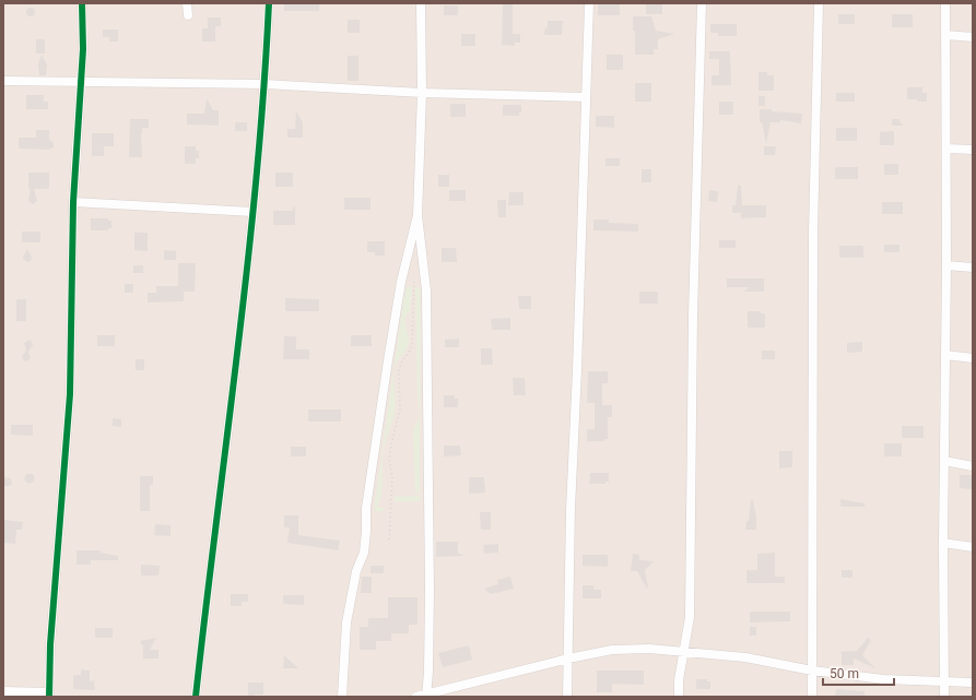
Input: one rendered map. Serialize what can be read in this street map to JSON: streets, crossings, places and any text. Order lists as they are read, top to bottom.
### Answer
{
  "scale_bar": "50 m"
}
